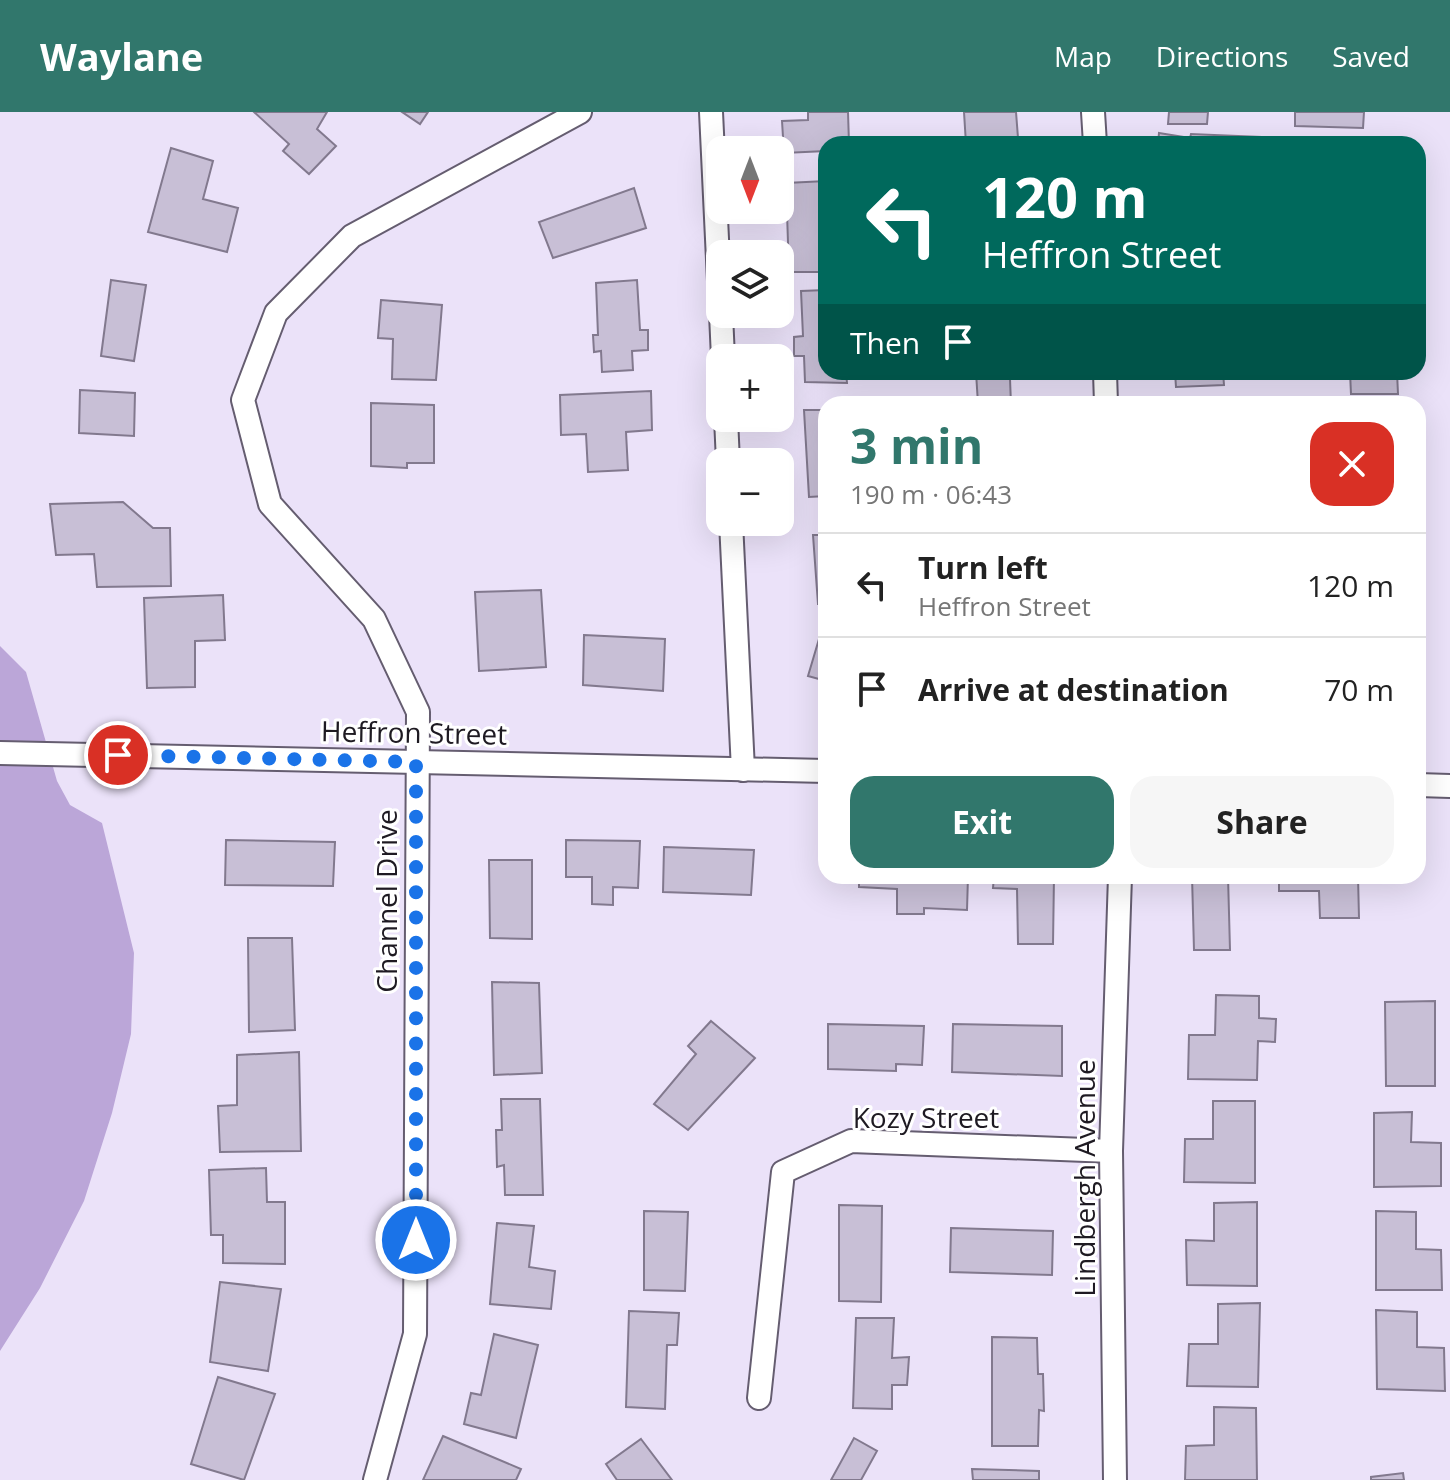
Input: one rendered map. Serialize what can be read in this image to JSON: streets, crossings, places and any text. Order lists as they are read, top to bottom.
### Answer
{
  "streets": {
    "street": [
      "Heffron Street",
      "Channel Drive",
      "Kozy Street",
      "Lindbergh Avenue"
    ]
  },
  "crossings": [
    ["Heffron Street", "Channel Drive"],
    ["Kozy Street", "Lindbergh Avenue"]
  ],
  "north": "bottom",
  "page": {
    "header": "Waylane",
    "nav": ["Map", "Directions", "Saved"],
    "map_buttons": ["+", "−"],
    "turn": ["120 m", "Heffron Street"],
    "then": "Then",
    "heading": ["3 min", "190 m · 06:43"],
    "list": [
      {
        "name": "Turn left",
        "note": "Heffron Street",
        "value": "120 m"
      },
      {
        "name": "Arrive at destination",
        "value": "70 m"
      }
    ],
    "buttons": ["Exit", "Share"]
  }
}
